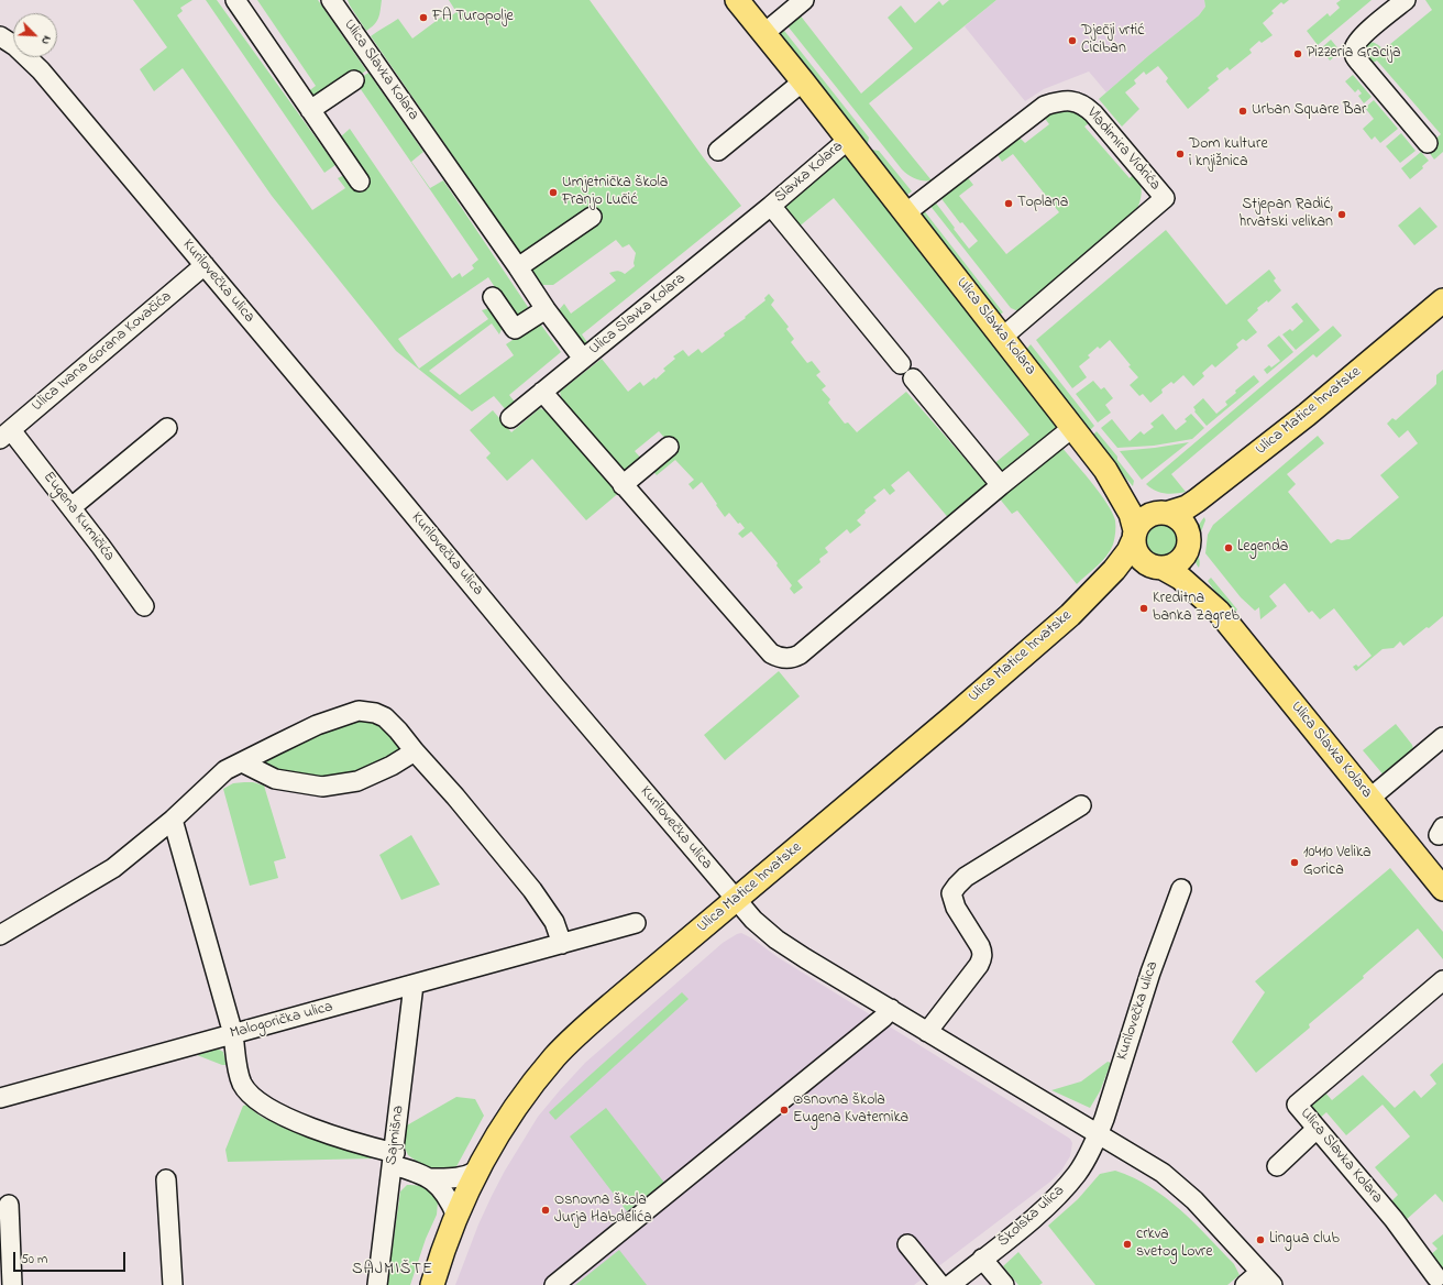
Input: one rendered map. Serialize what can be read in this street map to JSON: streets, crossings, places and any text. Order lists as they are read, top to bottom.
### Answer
{
  "streets": {
    "main road": ["Ulica Slavka Kolara", "Ulica Matice hrvatske"],
    "street": [
      "Vladimira Vidrića",
      "Slavka Kolara",
      "Kurilovečka ulica",
      "Ulica Ivana Gorana Kovačića",
      "Eugena Kumičića",
      "Malogorička ulica",
      "Sajmišna",
      "Školska ulica"
    ]
  },
  "crossings": [
    ["Ulica Slavka Kolara", "Vladimira Vidrića"],
    ["Ulica Slavka Kolara", "Slavka Kolara"],
    ["Ulica Slavka Kolara", "Ulica Matice hrvatske"],
    ["Kurilovečka ulica", "Ulica Ivana Gorana Kovačića"],
    ["Kurilovečka ulica", "Ulica Matice hrvatske"],
    ["Kurilovečka ulica", "Školska ulica"],
    ["Ulica Ivana Gorana Kovačića", "Eugena Kumičića"],
    ["Malogorička ulica", "Sajmišna"]
  ],
  "districts": ["SAJMIŠTE"],
  "places": [
    "FA Turopolje",
    "Dječji vrtić Ciciban",
    "Pizzeria Gracija",
    "Urban Square Bar",
    "Dom kulture i knjižnica",
    "Umjetnička škola Franjo Lučić",
    "Toplana",
    "Stjepan Radić, hrvatski velikan",
    "Legenda",
    "Kreditna banka Zagreb",
    "10410 Velika Gorica",
    "Osnovna škola Eugena Kvaternika",
    "Osnovna škola Jurja Habdelića",
    "Lingua club",
    "crkva svetog Lovre"
  ],
  "scale_bar": "50 m",
  "north": "bottom right"
}
